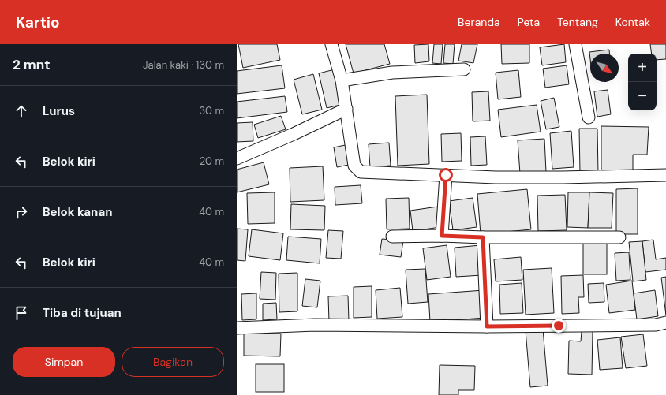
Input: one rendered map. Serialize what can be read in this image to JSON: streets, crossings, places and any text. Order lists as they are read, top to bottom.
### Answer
{
  "north": "bottom right",
  "page": {
    "header": "Kartio",
    "nav": [
      "Beranda",
      "Peta",
      "Tentang",
      "Kontak"
    ],
    "heading": ["2 mnt", "Jalan kaki · 130 m"],
    "map_buttons": ["+", "−"],
    "list": [
      ["Lurus", "30 m"],
      ["Belok kiri", "20 m"],
      ["Belok kanan", "40 m"],
      ["Belok kiri", "40 m"],
      "Tiba di tujuan"
    ],
    "buttons": ["Simpan", "Bagikan"]
  }
}
